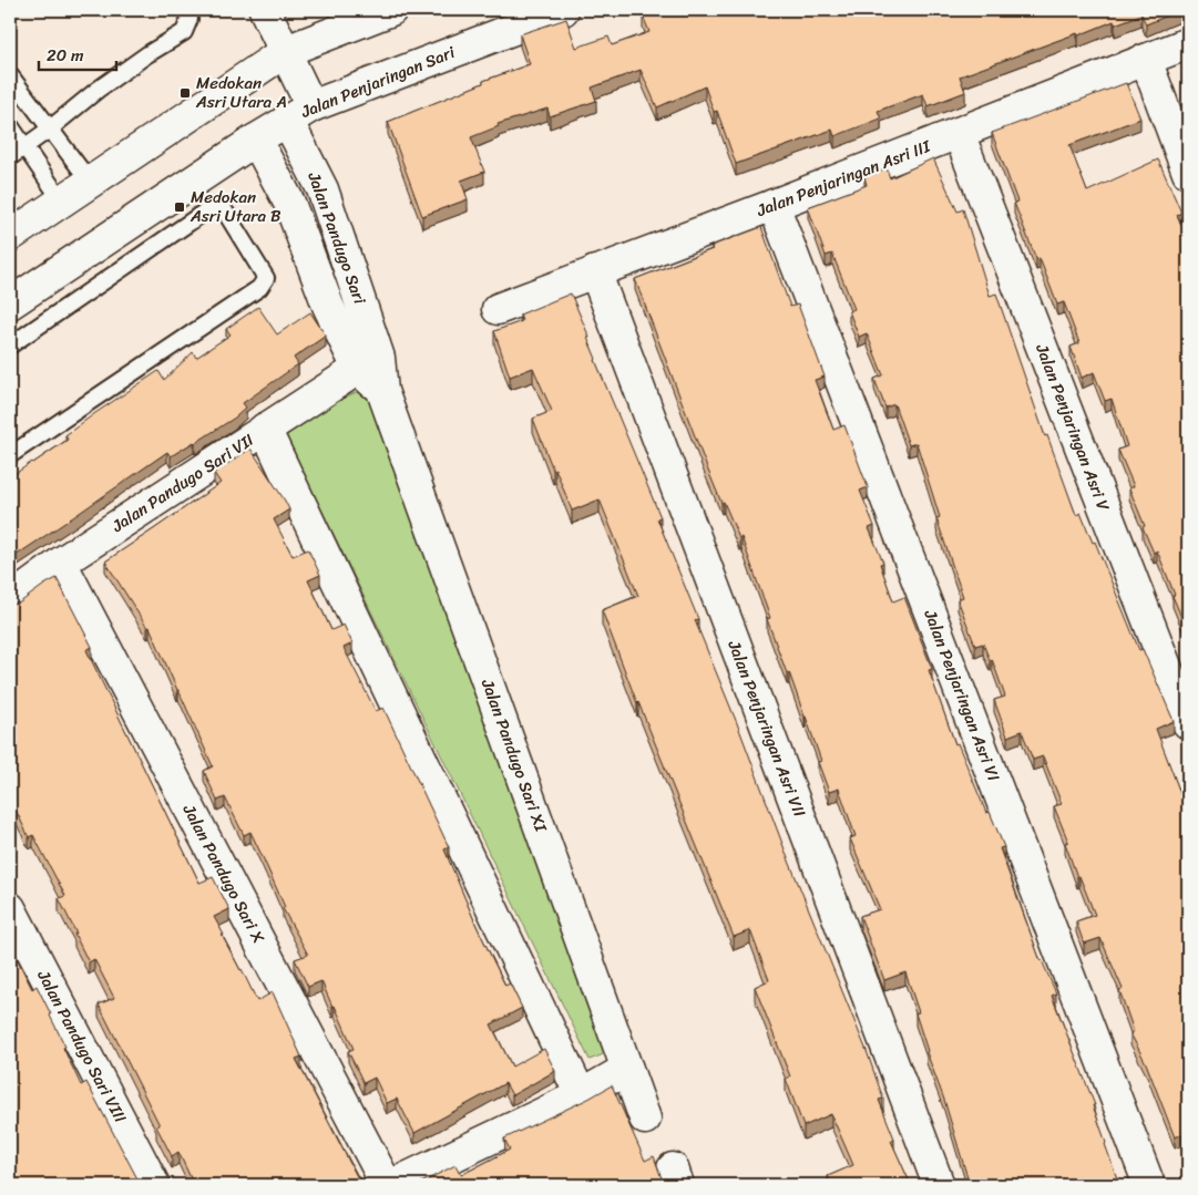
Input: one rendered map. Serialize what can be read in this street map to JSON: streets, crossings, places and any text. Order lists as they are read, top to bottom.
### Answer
{
  "streets": {
    "street": [
      "Jalan Penjaringan Sari",
      "Jalan Penjaringan Asri III",
      "Jalan Pandugo Sari",
      "Jalan Penjaringan Asri V",
      "Jalan Pandugo Sari VII",
      "Jalan Penjaringan Asri VI",
      "Jalan Penjaringan Asri VII",
      "Jalan Pandugo Sari XI",
      "Jalan Pandugo Sari X",
      "Jalan Pandugo Sari VIII"
    ]
  },
  "crossings": [
    ["Jalan Penjaringan Sari", "Jalan Pandugo Sari"],
    ["Jalan Penjaringan Asri III", "Jalan Penjaringan Asri V"],
    ["Jalan Penjaringan Asri III", "Jalan Penjaringan Asri VI"],
    ["Jalan Penjaringan Asri III", "Jalan Penjaringan Asri VII"],
    ["Jalan Pandugo Sari", "Jalan Pandugo Sari VII"],
    ["Jalan Pandugo Sari", "Jalan Pandugo Sari XI"],
    ["Jalan Pandugo Sari VII", "Jalan Pandugo Sari XI"],
    ["Jalan Pandugo Sari VII", "Jalan Pandugo Sari X"]
  ],
  "places": {
    "transit": ["Medokan Asri Utara A", "Medokan Asri Utara B"]
  },
  "scale_bar": "20 m"
}
